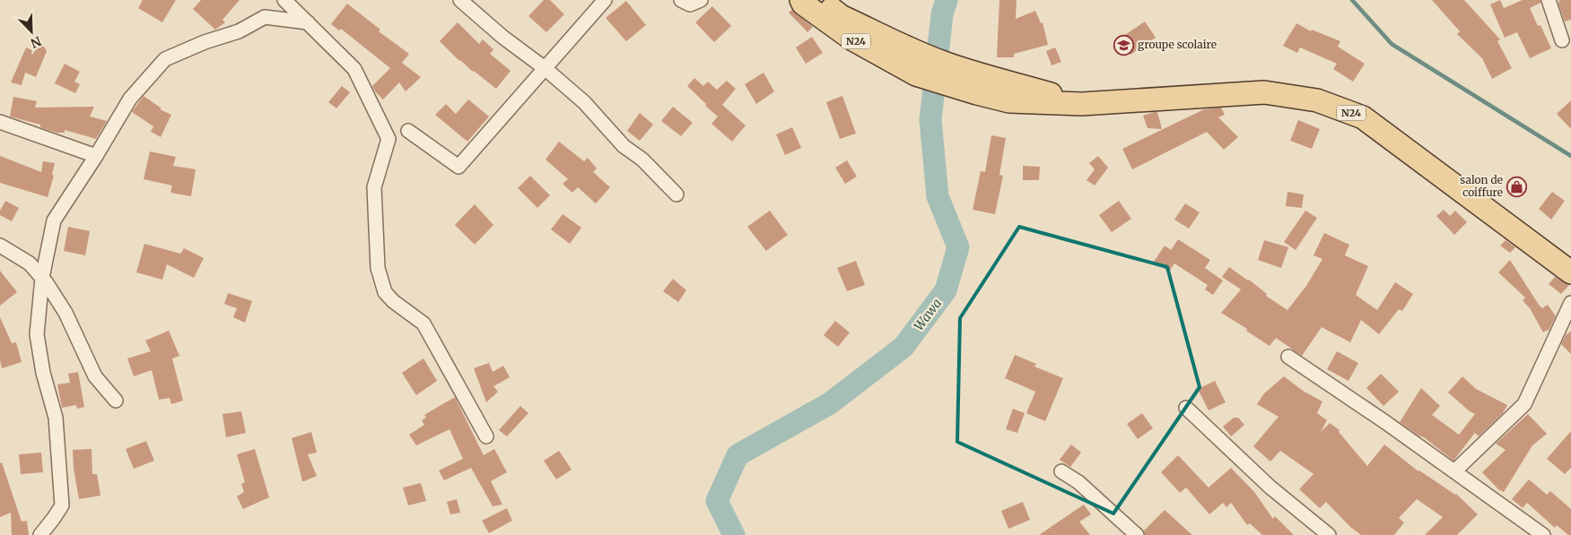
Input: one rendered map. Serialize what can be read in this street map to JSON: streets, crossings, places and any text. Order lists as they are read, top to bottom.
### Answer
{
  "streets": {
    "main road": ["N24"]
  },
  "water": ["Wawa"],
  "places": {
    "school or university": ["groupe scolaire"],
    "shop": ["salon de coiffure"]
  },
  "north": "bottom right"
}
